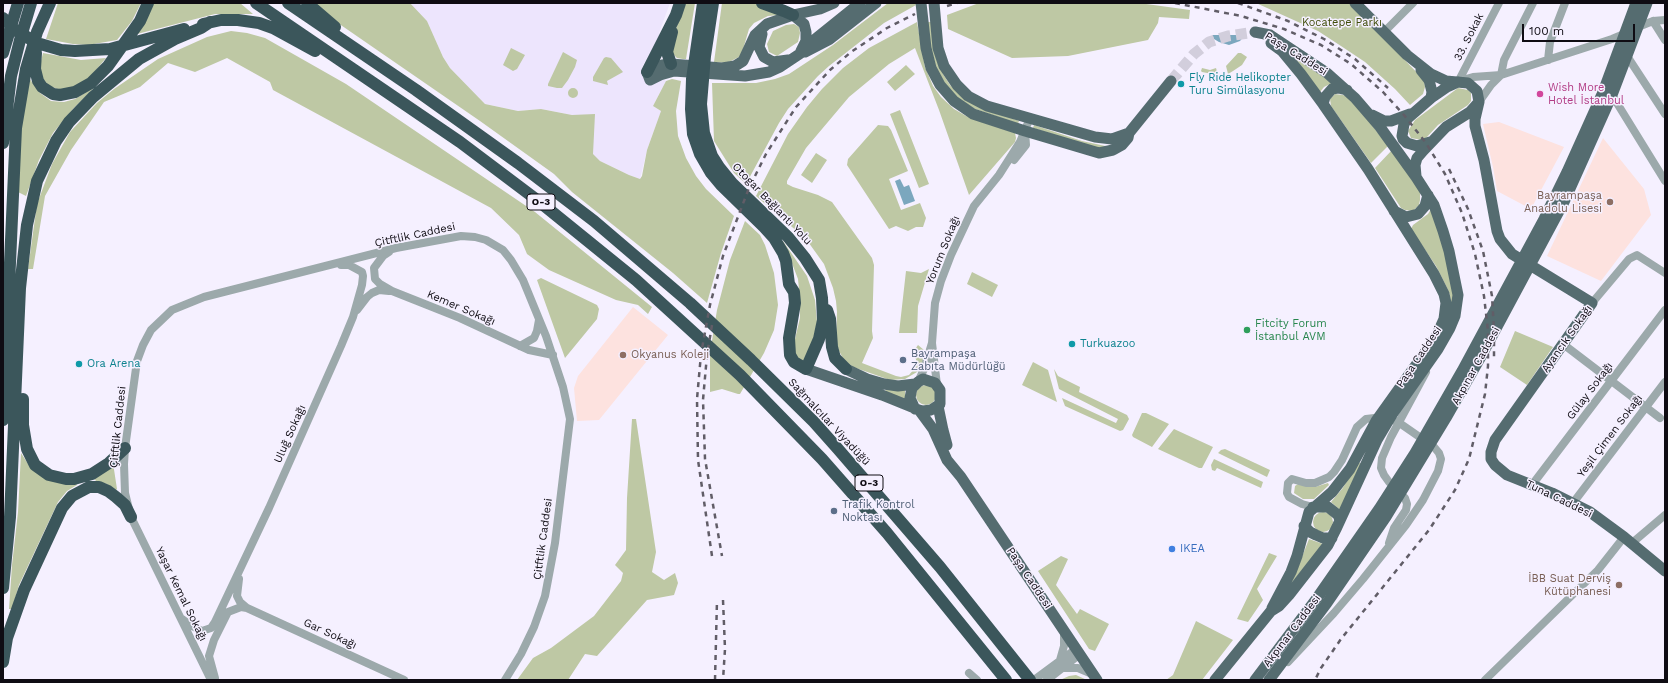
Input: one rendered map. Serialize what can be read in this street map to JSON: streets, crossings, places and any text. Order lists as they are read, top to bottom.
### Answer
{
  "streets": {
    "highway": ["O-3", "Otogar Bağlantı Yolu", "Sağmalcılar Viyadüğü"],
    "main road": [
      "Paşa Caddesi",
      "Ayancık Sokağı",
      "Akpınar Caddesi",
      "Tuna Caddesi"
    ],
    "street": [
      "33. Sokak",
      "Çitftlik Caddesi",
      "Yorum Sokağı",
      "Kemer Sokağı",
      "Gülay Sokağı",
      "Uluğ Sokağı",
      "Yeşil Çimen Sokağı",
      "Yaşar Kemal Sokağı",
      "Gar Sokağı"
    ]
  },
  "crossings": [
    ["Paşa Caddesi", "Yorum Sokağı"],
    ["O-3", "Sağmalcılar Viyadüğü"],
    ["Çitftlik Caddesi", "Kemer Sokağı"],
    ["Çitftlik Caddesi", "Yaşar Kemal Sokağı"],
    ["Ayancık Sokağı", "Tuna Caddesi"],
    ["Gülay Sokağı", "Tuna Caddesi"],
    ["Yeşil Çimen Sokağı", "Tuna Caddesi"]
  ],
  "parks": ["Kocatepe Parkı"],
  "places": [
    "Fly Ride Helikopter Turu Simülasyonu",
    "Wish More Hotel İstanbul",
    "Bayrampaşa Anadolu Lisesi",
    "Fitcity Forum İstanbul AVM",
    "Turkuazoo",
    "Okyanus Koleji",
    "Bayrampaşa Zabıta Müdürlüğü",
    "Ora Arena",
    "Trafik Kontrol Noktası",
    "IKEA",
    "İBB Suat Derviş Kütüphanesi"
  ],
  "scale_bar": "100 m"
}
